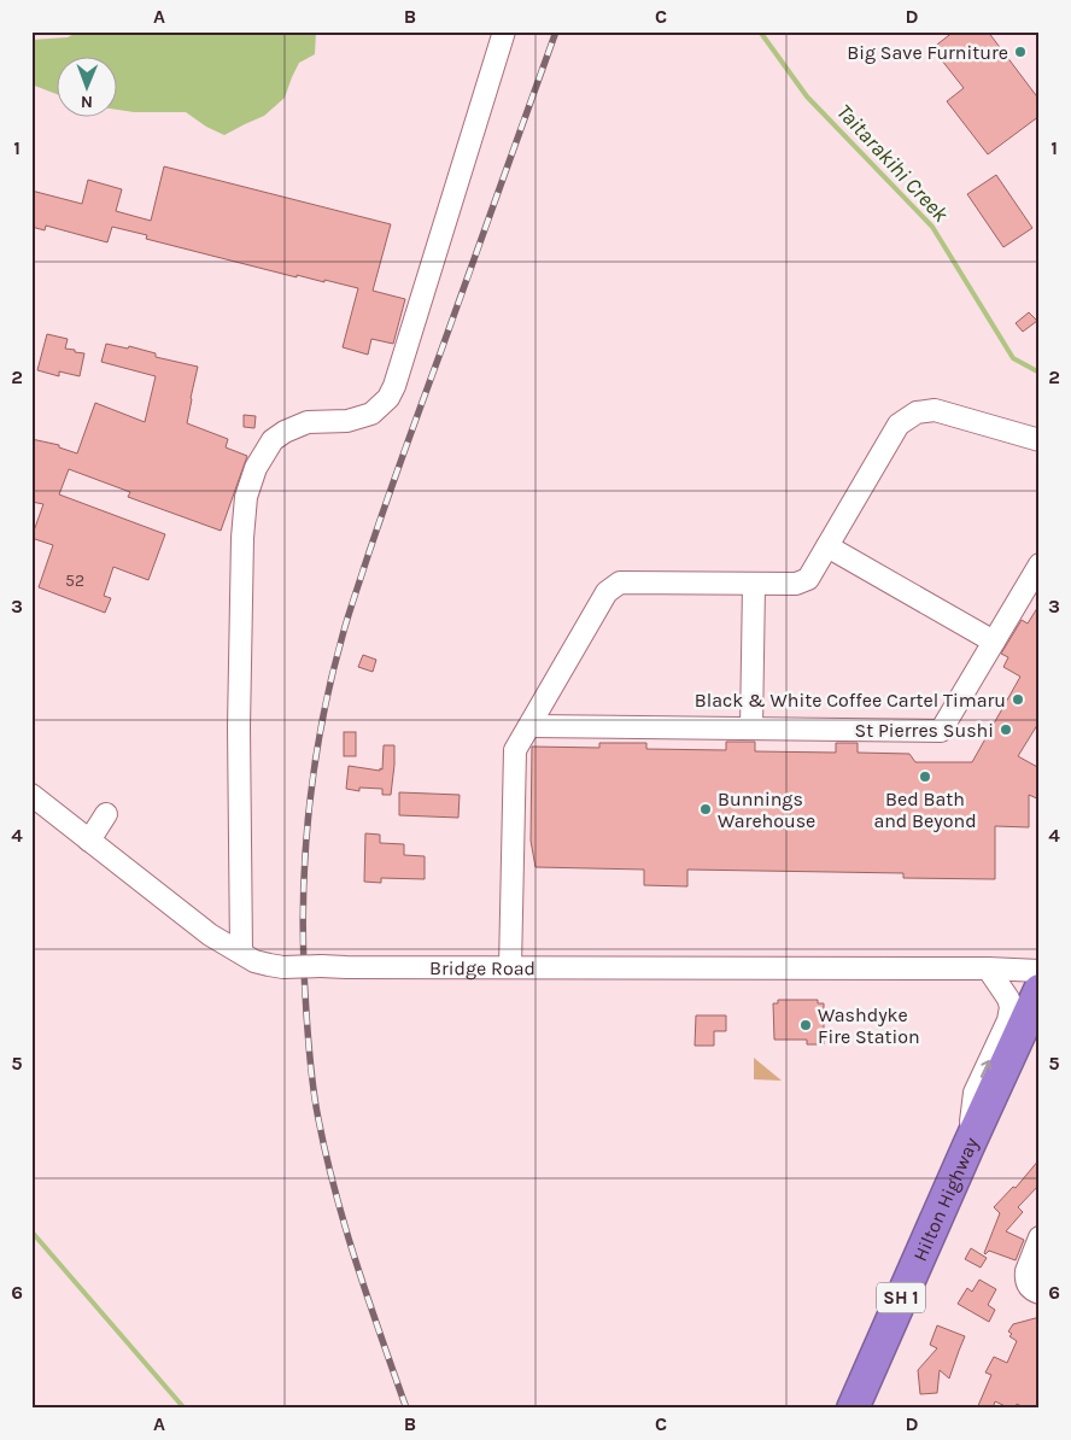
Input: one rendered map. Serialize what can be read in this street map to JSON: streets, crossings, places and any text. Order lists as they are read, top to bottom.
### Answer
{
  "streets": {
    "highway": ["Hilton Highway", "SH 1"],
    "street": ["Bridge Road"]
  },
  "water": ["Taitarakihi Creek"],
  "places": [
    "Big Save Furniture",
    "Black & White Coffee Cartel Timaru",
    "St Pierres Sushi",
    "Bed Bath and Beyond",
    "Bunnings Warehouse",
    "Washdyke Fire Station"
  ],
  "house_numbers": ["52"],
  "north": "bottom",
  "grid": {
    "columns": [
      "A",
      "B",
      "C",
      "D"
    ],
    "rows": [
      "1",
      "2",
      "3",
      "4",
      "5",
      "6"
    ]
  }
}
